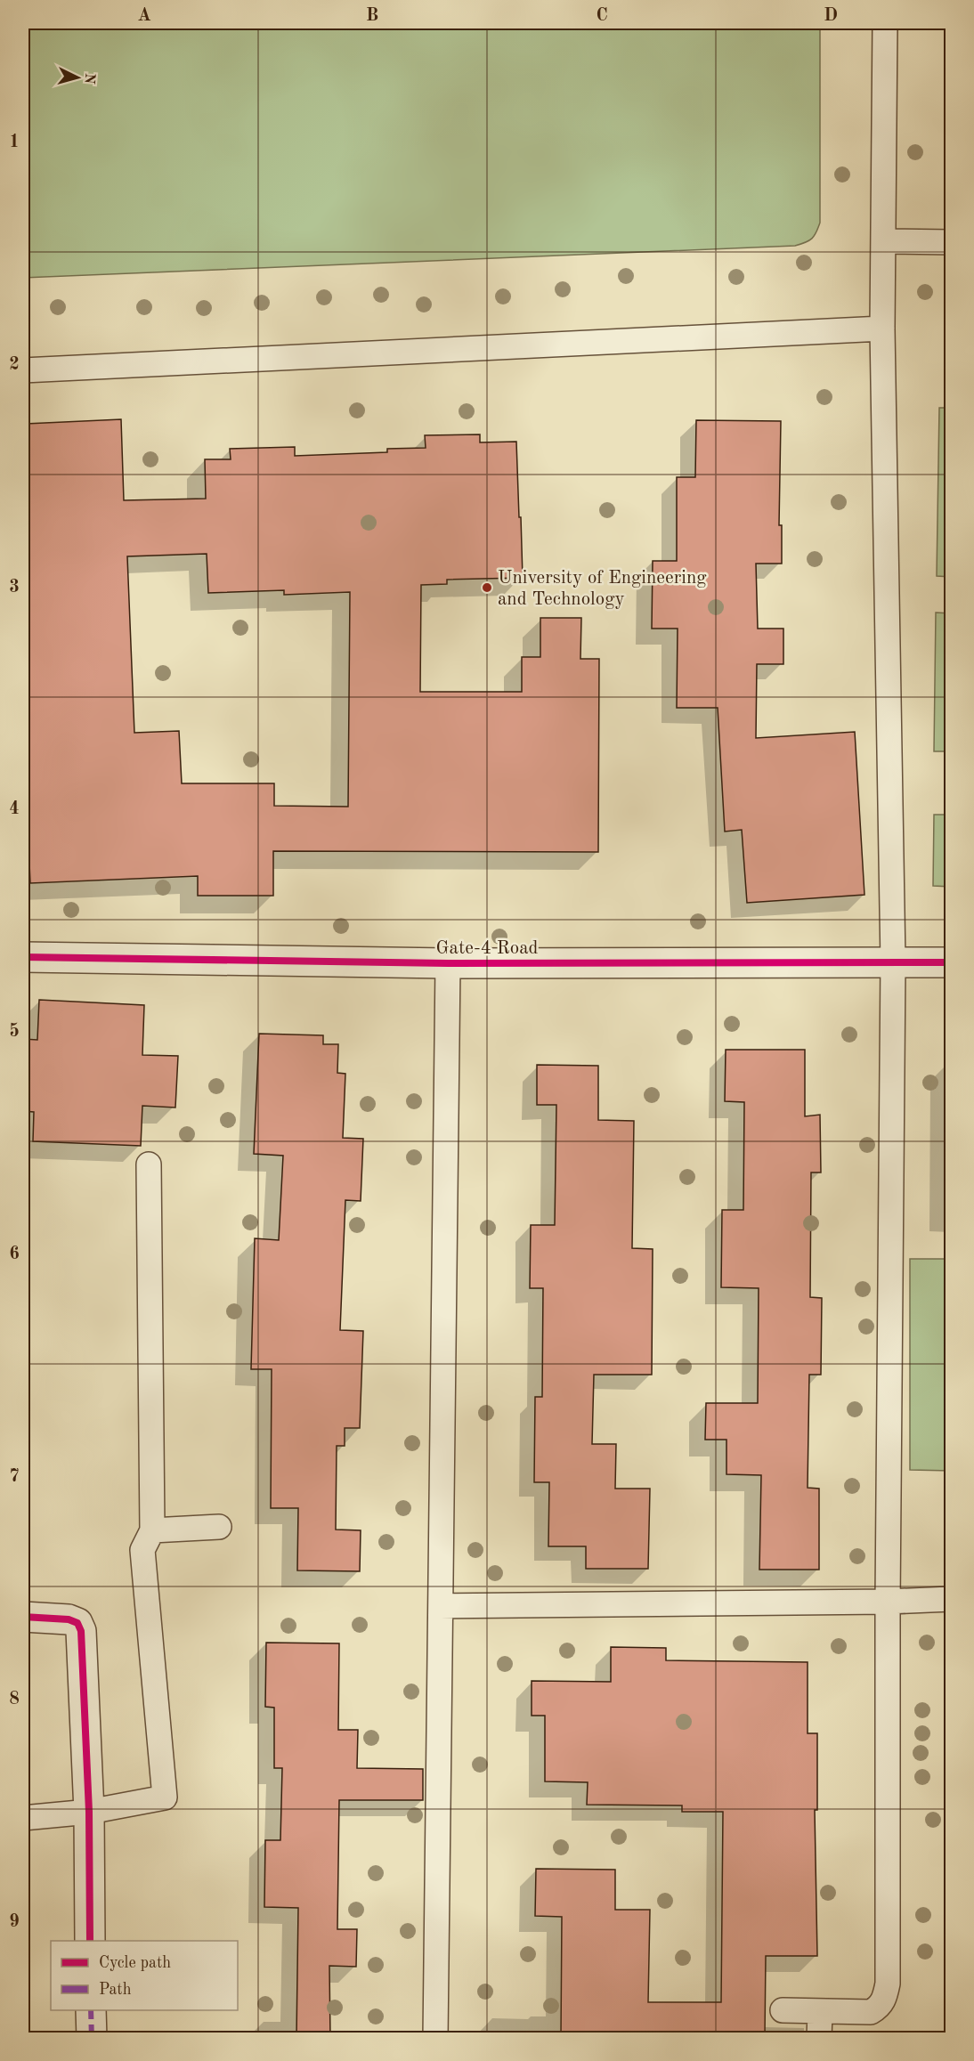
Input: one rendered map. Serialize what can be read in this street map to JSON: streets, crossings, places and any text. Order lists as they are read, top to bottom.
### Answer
{
  "streets": {
    "street": ["Gate-4 Road"]
  },
  "places": ["University of Engineering and Technology"],
  "legend": ["Cycle path", "Path"],
  "north": "right",
  "grid": {
    "columns": [
      "A",
      "B",
      "C",
      "D"
    ],
    "rows": [
      "1",
      "2",
      "3",
      "4",
      "5",
      "6",
      "7",
      "8",
      "9"
    ]
  }
}
